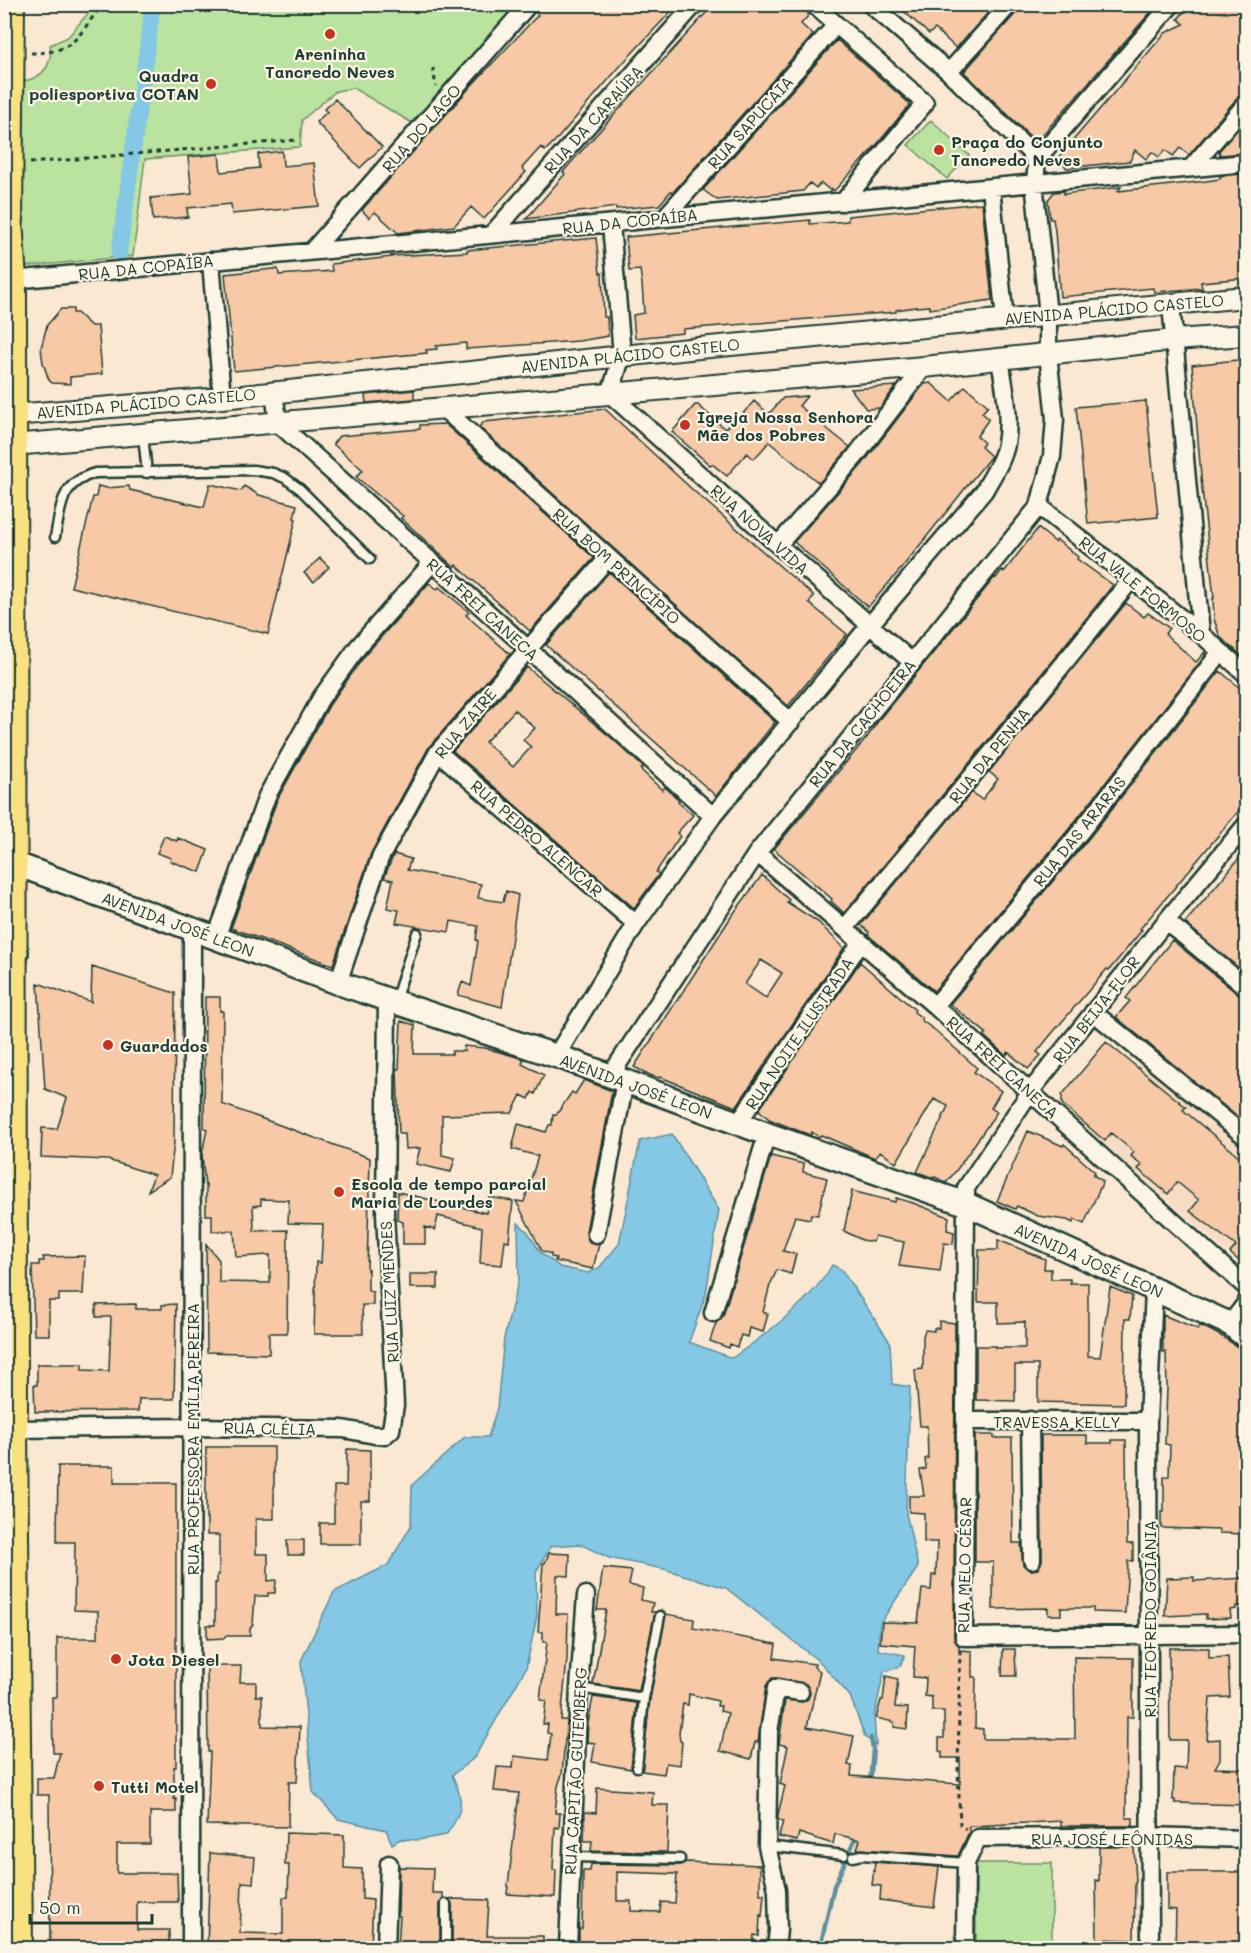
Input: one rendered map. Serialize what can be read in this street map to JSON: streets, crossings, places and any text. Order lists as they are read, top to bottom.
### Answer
{
  "streets": {
    "main road": ["AVENIDA JOSÉ LEON"],
    "street": [
      "RUA DA CARAÚBA",
      "RUA SAPUCAIA",
      "RUA DO LAGO",
      "RUA DA COPAÍBA",
      "AVENIDA PLÁCIDO CASTELO",
      "RUA NOVA VIDA",
      "RUA BOM PRINCÍPIO",
      "RUA VALE FORMOSO",
      "RUA FREI CANECA",
      "RUA ZAIRE",
      "RUA DA CACHOEIRA",
      "RUA DA PENHA",
      "RUA DAS ARARAS",
      "RUA PEDRO ALENCAR",
      "RUA BEIJA-FLOR",
      "RUA NOITE ILUSTRADA",
      "RUA LUIZ MENDES",
      "TRAVESSA KELLY",
      "RUA CLÉLIA",
      "RUA PROFESSORA EMÍLIA PEREIRA",
      "RUA MELO CÉSAR",
      "RUA TEOFREDO GOIÂNIA",
      "RUA CAPITÃO GUTEMBERG",
      "RUA JOSÉ LEÔNIDAS"
    ]
  },
  "crossings": [
    ["RUA DA CARAÚBA", "RUA DA COPAÍBA"],
    ["RUA SAPUCAIA", "RUA DA COPAÍBA"],
    ["RUA DO LAGO", "RUA DA COPAÍBA"],
    ["RUA DA COPAÍBA", "RUA DA CACHOEIRA"],
    ["AVENIDA PLÁCIDO CASTELO", "RUA NOVA VIDA"],
    ["AVENIDA PLÁCIDO CASTELO", "RUA BOM PRINCÍPIO"],
    ["AVENIDA PLÁCIDO CASTELO", "RUA FREI CANECA"],
    ["AVENIDA PLÁCIDO CASTELO", "RUA DA CACHOEIRA"],
    ["RUA NOVA VIDA", "RUA DA CACHOEIRA"],
    ["RUA BOM PRINCÍPIO", "RUA ZAIRE"],
    ["RUA VALE FORMOSO", "RUA DA CACHOEIRA"],
    ["RUA VALE FORMOSO", "RUA DA PENHA"],
    ["RUA VALE FORMOSO", "RUA DAS ARARAS"],
    ["RUA FREI CANECA", "RUA ZAIRE"],
    ["RUA FREI CANECA", "RUA DA CACHOEIRA"],
    ["RUA FREI CANECA", "RUA DA PENHA"],
    ["RUA FREI CANECA", "RUA DAS ARARAS"],
    ["RUA FREI CANECA", "RUA BEIJA-FLOR"],
    ["RUA FREI CANECA", "RUA NOITE ILUSTRADA"],
    ["RUA ZAIRE", "RUA PEDRO ALENCAR"],
    ["RUA ZAIRE", "AVENIDA JOSÉ LEON"],
    ["RUA DA CACHOEIRA", "AVENIDA JOSÉ LEON"],
    ["AVENIDA JOSÉ LEON", "RUA BEIJA-FLOR"],
    ["AVENIDA JOSÉ LEON", "RUA NOITE ILUSTRADA"],
    ["AVENIDA JOSÉ LEON", "RUA LUIZ MENDES"],
    ["AVENIDA JOSÉ LEON", "RUA PROFESSORA EMÍLIA PEREIRA"],
    ["AVENIDA JOSÉ LEON", "RUA MELO CÉSAR"],
    ["AVENIDA JOSÉ LEON", "RUA TEOFREDO GOIÂNIA"],
    ["RUA BEIJA-FLOR", "RUA MELO CÉSAR"],
    ["RUA LUIZ MENDES", "RUA CLÉLIA"],
    ["TRAVESSA KELLY", "RUA MELO CÉSAR"],
    ["TRAVESSA KELLY", "RUA TEOFREDO GOIÂNIA"],
    ["RUA CLÉLIA", "RUA PROFESSORA EMÍLIA PEREIRA"],
    ["RUA MELO CÉSAR", "RUA JOSÉ LEÔNIDAS"],
    ["RUA TEOFREDO GOIÂNIA", "RUA JOSÉ LEÔNIDAS"]
  ],
  "places": [
    "Areninha Tancredo Neves",
    "Quadra poliesportiva COTAN",
    "Praça do Conjunto Tancredo Neves",
    "Igreja Nossa Senhora Mãe dos Pobres",
    "Guardados",
    "Escola de tempo parcial Maria de Lourdes",
    "Jota Diesel",
    "Tutti Motel"
  ],
  "scale_bar": "50 m"
}
